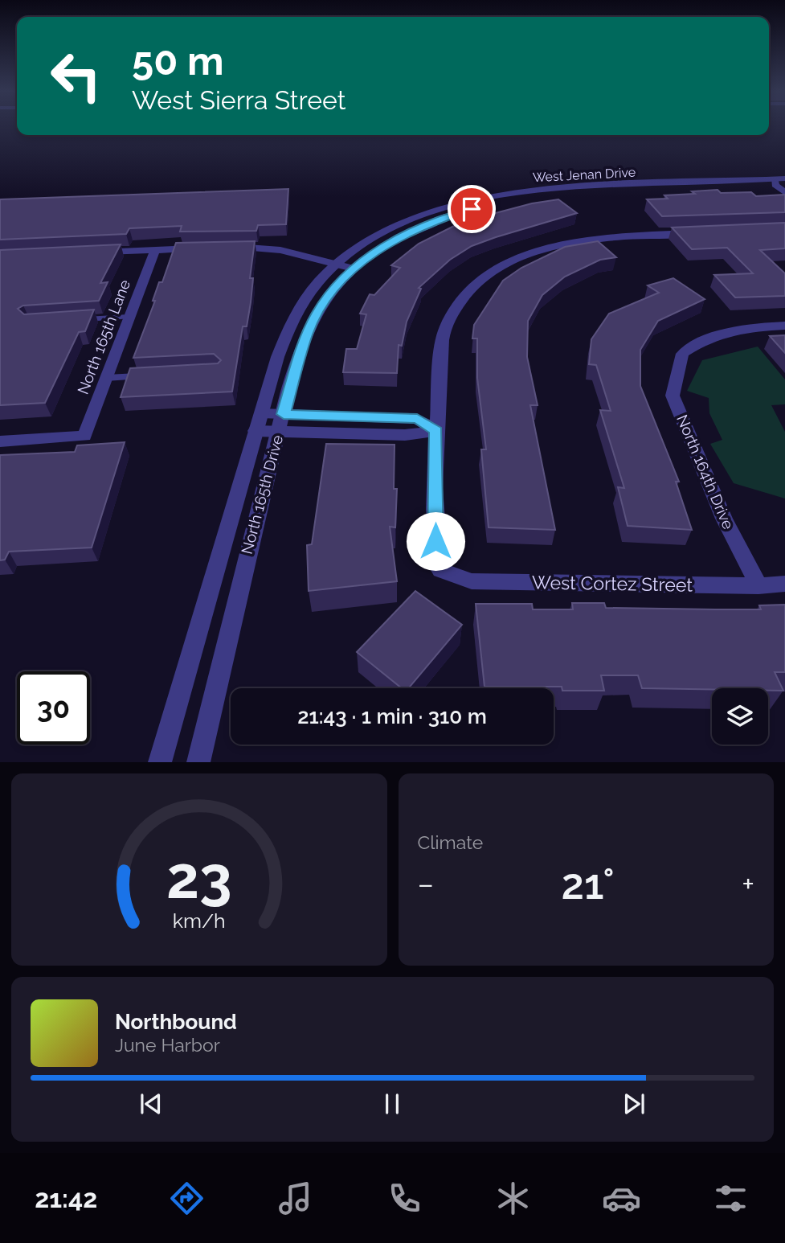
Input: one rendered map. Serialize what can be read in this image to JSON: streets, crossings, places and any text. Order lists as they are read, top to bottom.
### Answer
{
  "streets": {
    "street": [
      "West Jenan Drive",
      "North 165th Lane",
      "North 164th Drive",
      "North 165th Drive",
      "West Cortez Street"
    ]
  },
  "crossings": [
    ["West Jenan Drive", "North 165th Drive"],
    ["North 164th Drive", "West Cortez Street"]
  ],
  "page": {
    "turn": ["50 m", "West Sierra Street"],
    "limit": "30",
    "trip": "21:43 · 1 min · 310 m",
    "tile": "Climate",
    "heat": ["−", "21°", "+"],
    "song": ["Northbound", "June Harbor"],
    "tabs": "21:42",
    "gauge": ["23", "km/h"]
  }
}
